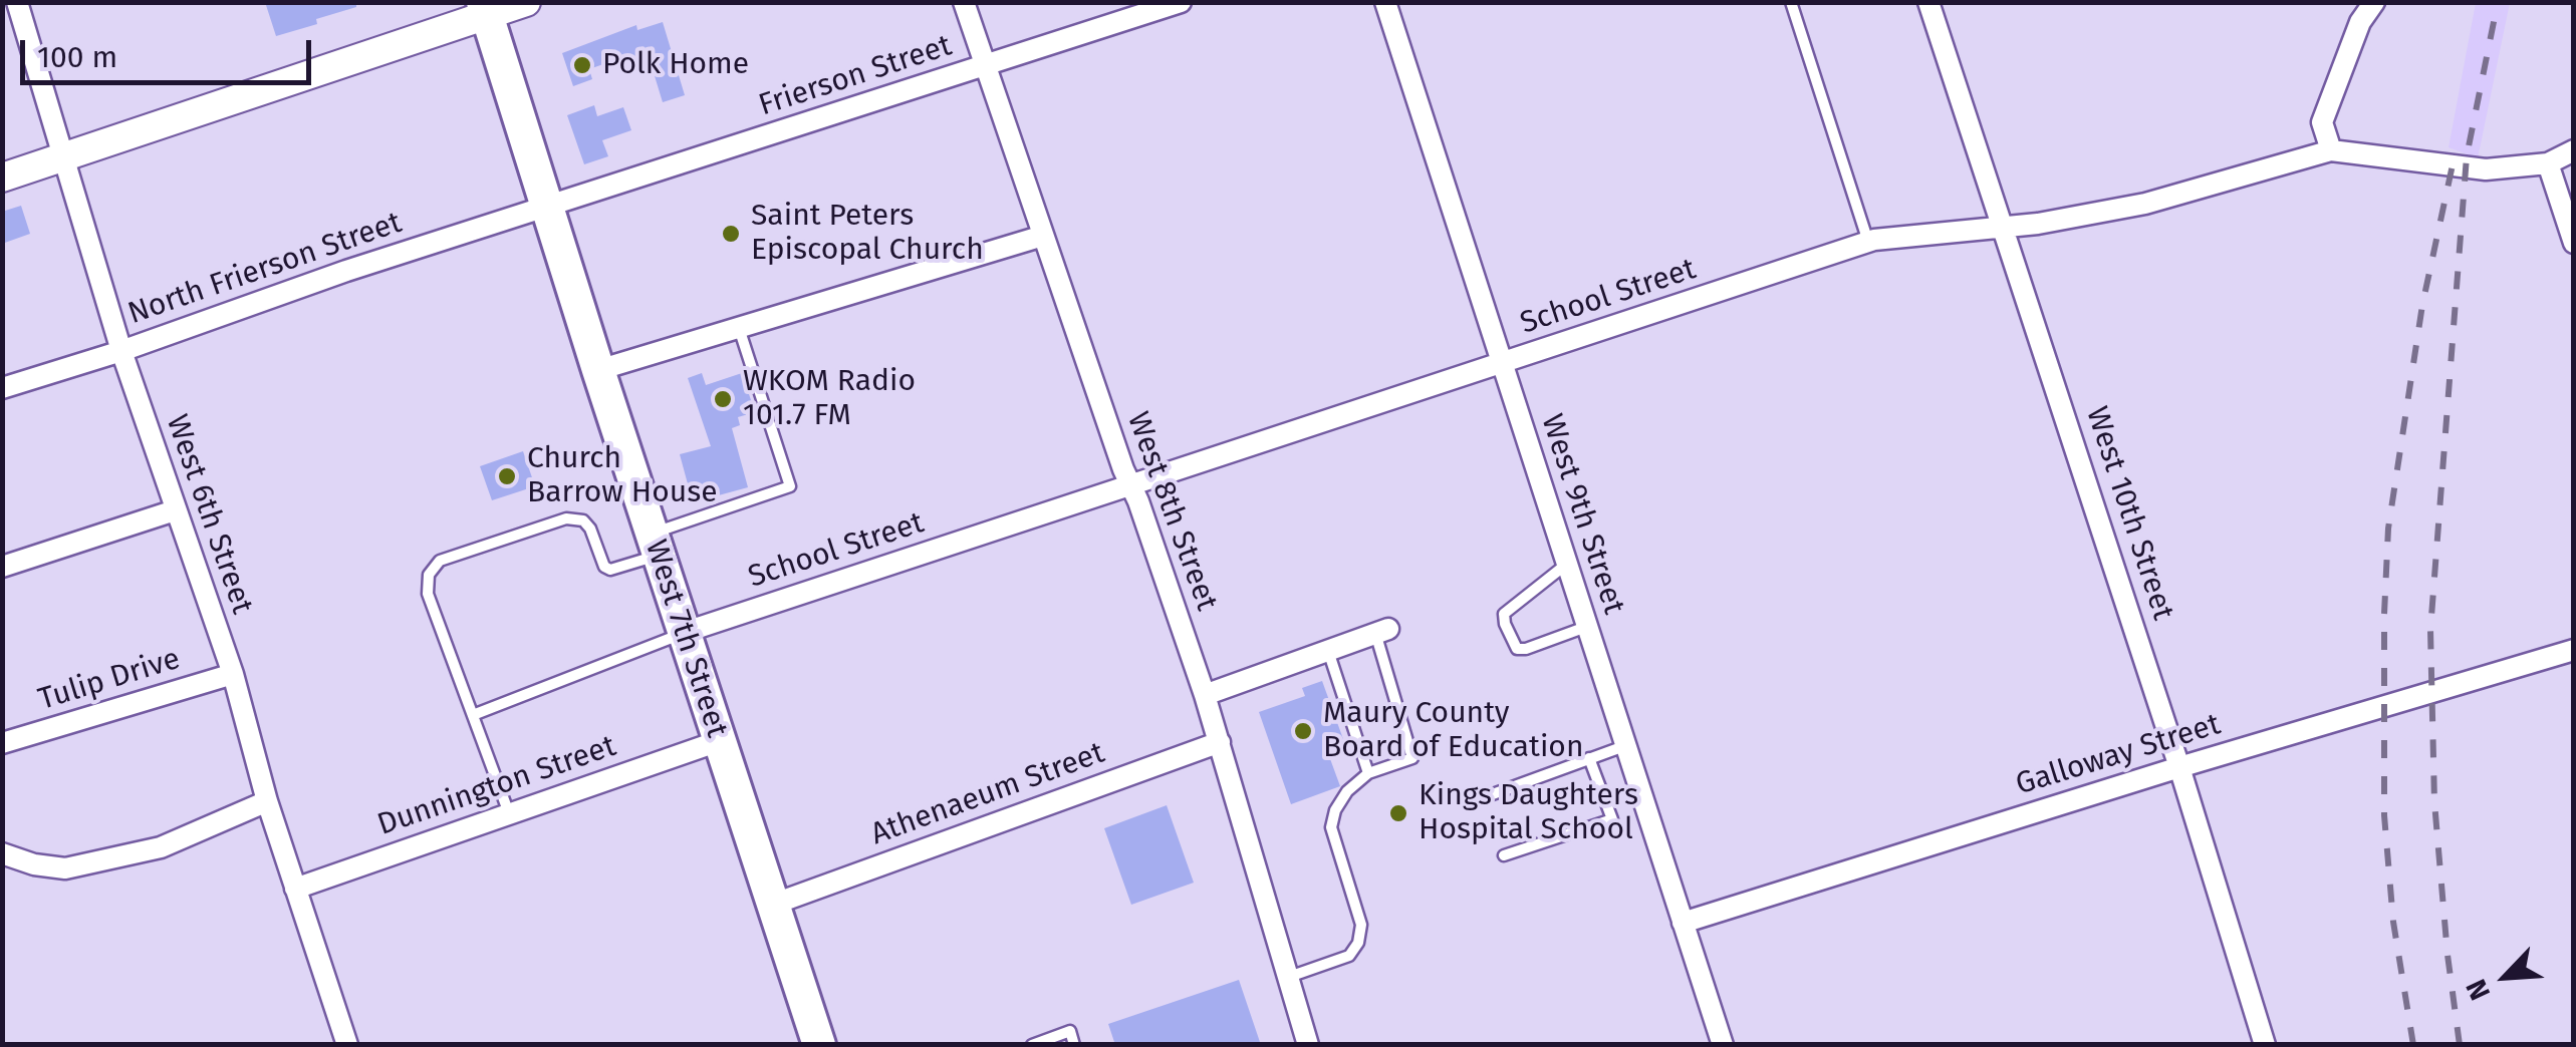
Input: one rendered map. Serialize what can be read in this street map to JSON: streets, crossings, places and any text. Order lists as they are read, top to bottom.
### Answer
{
  "streets": {
    "main road": ["West 7th Street"],
    "street": [
      "Frierson Street",
      "North Frierson Street",
      "School Street",
      "West 8th Street",
      "West 10th Street",
      "West 6th Street",
      "West 9th Street",
      "Tulip Drive",
      "Galloway Street",
      "Dunnington Street",
      "Athenaeum Street"
    ]
  },
  "crossings": [
    ["Frierson Street", "North Frierson Street"],
    ["Frierson Street", "West 8th Street"],
    ["Frierson Street", "West 7th Street"],
    ["North Frierson Street", "West 6th Street"],
    ["North Frierson Street", "West 7th Street"],
    ["School Street", "West 8th Street"],
    ["School Street", "West 10th Street"],
    ["School Street", "West 9th Street"],
    ["School Street", "West 7th Street"],
    ["West 8th Street", "Athenaeum Street"],
    ["West 10th Street", "Galloway Street"],
    ["West 6th Street", "Tulip Drive"],
    ["West 6th Street", "Dunnington Street"],
    ["West 9th Street", "Galloway Street"],
    ["West 7th Street", "Dunnington Street"],
    ["West 7th Street", "Athenaeum Street"]
  ],
  "places": [
    "Polk Home",
    "Saint Peters Episcopal Church",
    "WKOM Radio 101.7 FM",
    "Church Barrow House",
    "Maury County Board of Education",
    "Kings Daughters Hospital School"
  ],
  "scale_bar": "100 m",
  "north": "bottom left"
}
